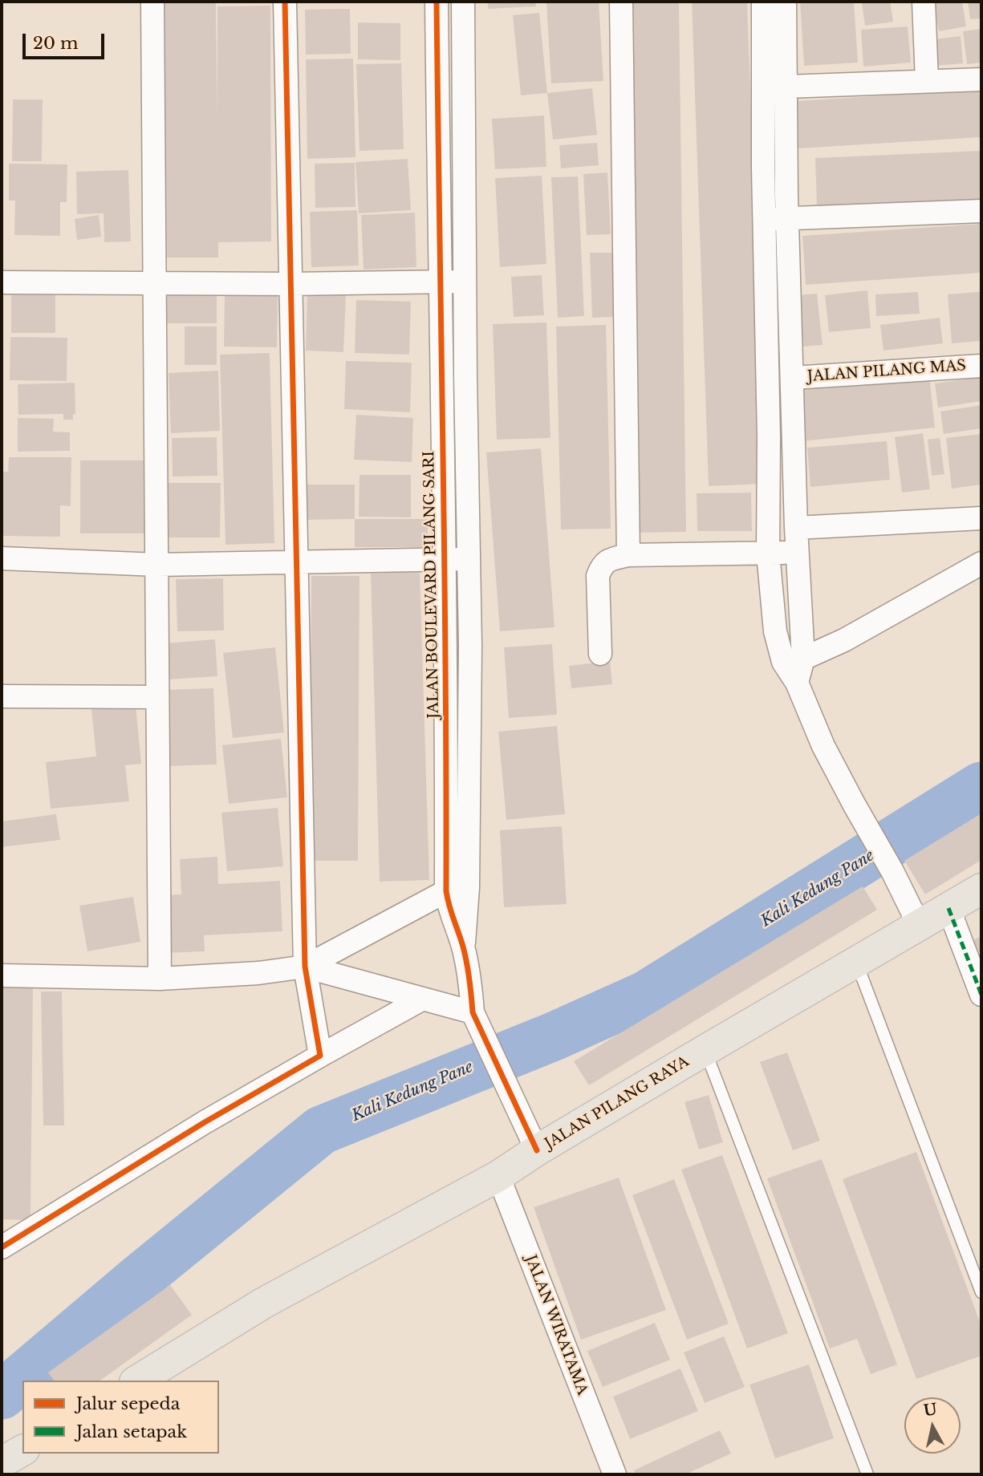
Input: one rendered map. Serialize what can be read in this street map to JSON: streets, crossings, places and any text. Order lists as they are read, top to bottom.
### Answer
{
  "streets": {
    "highway": ["JALAN PILANG RAYA"],
    "street": ["JALAN PILANG MAS", "JALAN BOULEVARD PILANG SARI", "JALAN WIRATAMA"]
  },
  "crossings": [
    ["JALAN BOULEVARD PILANG SARI", "JALAN PILANG RAYA"],
    ["JALAN PILANG RAYA", "JALAN WIRATAMA"]
  ],
  "water": ["Kali Kedung Pane"],
  "legend": ["Jalur sepeda", "Jalan setapak"],
  "scale_bar": "20 m",
  "north": "top"
}
